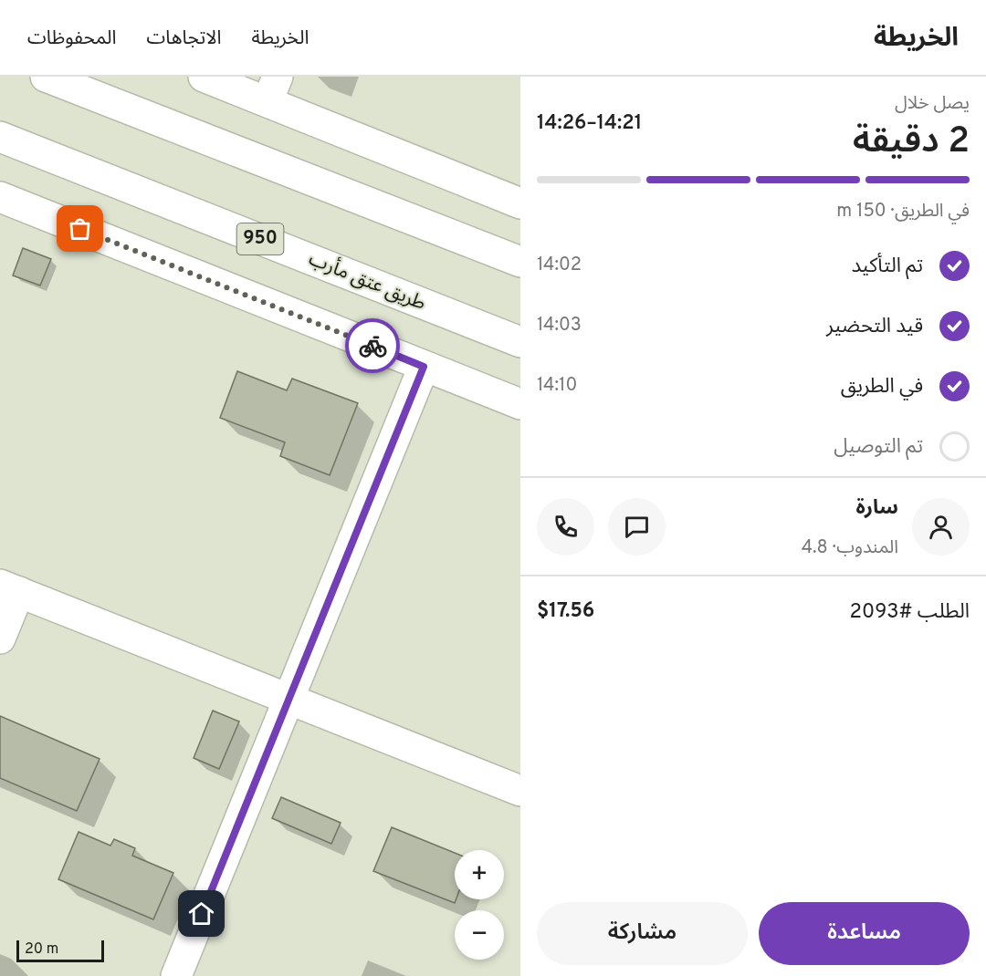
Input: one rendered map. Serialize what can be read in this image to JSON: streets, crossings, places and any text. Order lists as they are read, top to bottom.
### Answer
{
  "streets": {
    "street": ["950", "طريق عتق مأرب"]
  },
  "scale_bar": "20 m",
  "page": {
    "header": "الخريطة",
    "nav": ["الخريطة", "الاتجاهات", "المحفوظات"],
    "heading": ["2 دقيقة", "يصل خلال", "14:21–14:26"],
    "panel": [
      "سارة",
      "المندوب · 4.8",
      "الطلب #2093",
      "$17.56"
    ],
    "bar": "في الطريق · 150 m",
    "list": [
      ["تم التأكيد", "14:02"],
      ["قيد التحضير", "14:03"],
      ["في الطريق", "14:10"],
      "تم التوصيل"
    ],
    "map_buttons": ["+", "−"],
    "buttons": ["مساعدة", "مشاركة"],
    "scale": "20 m"
  }
}
